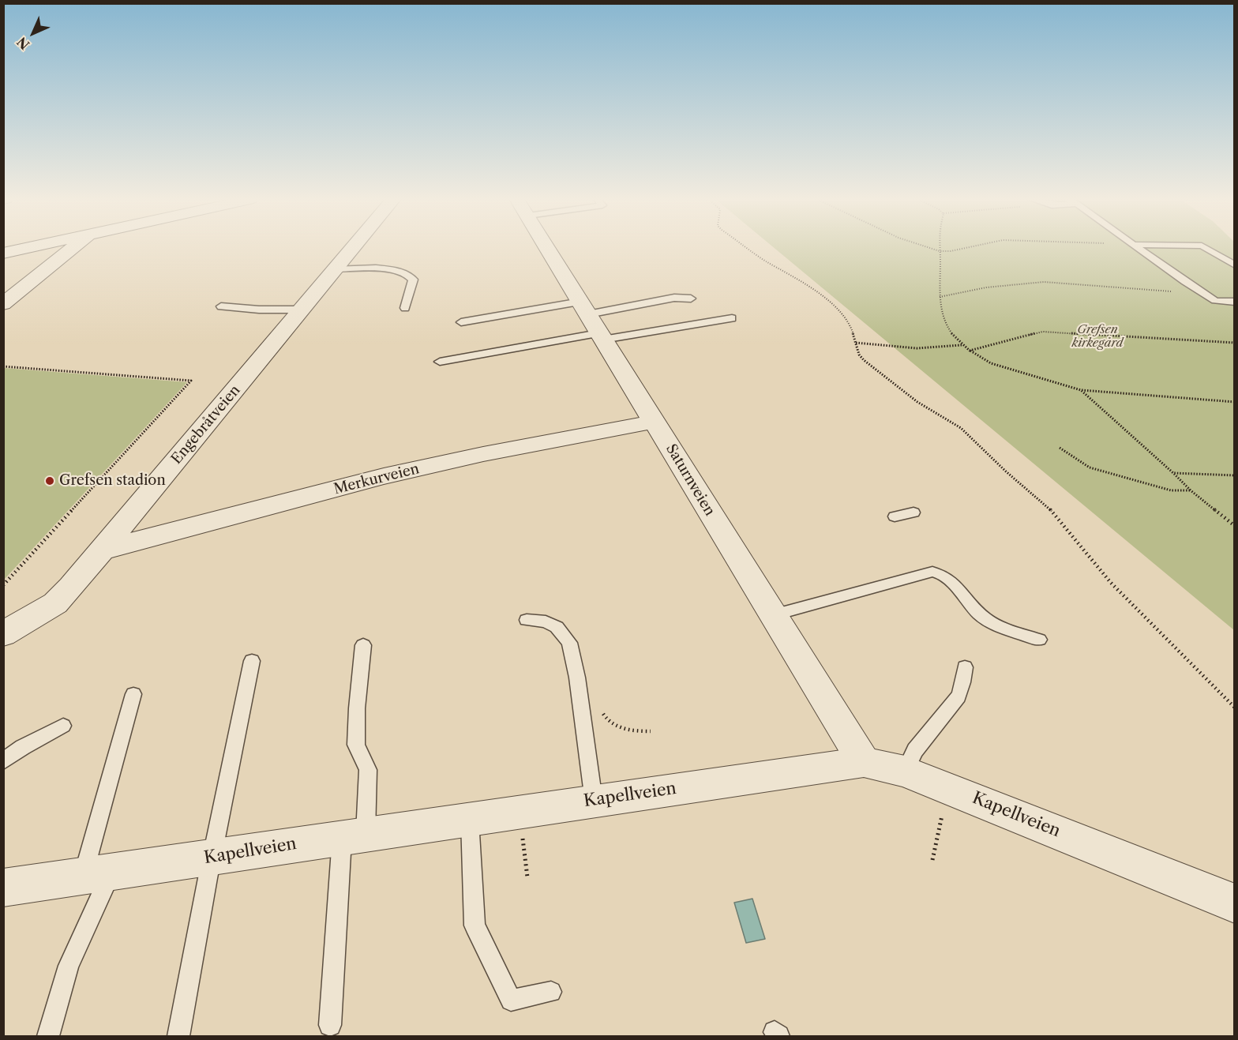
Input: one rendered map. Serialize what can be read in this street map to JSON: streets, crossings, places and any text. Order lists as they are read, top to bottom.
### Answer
{
  "streets": {
    "street": [
      "Engebråtveien",
      "Merkurveien",
      "Saturnveien",
      "Kapellveien"
    ]
  },
  "crossings": [
    ["Engebråtveien", "Merkurveien"],
    ["Merkurveien", "Saturnveien"],
    ["Saturnveien", "Kapellveien"]
  ],
  "parks": ["Grefsen kirkegård"],
  "places": ["Grefsen stadion"],
  "north": "bottom left"
}
